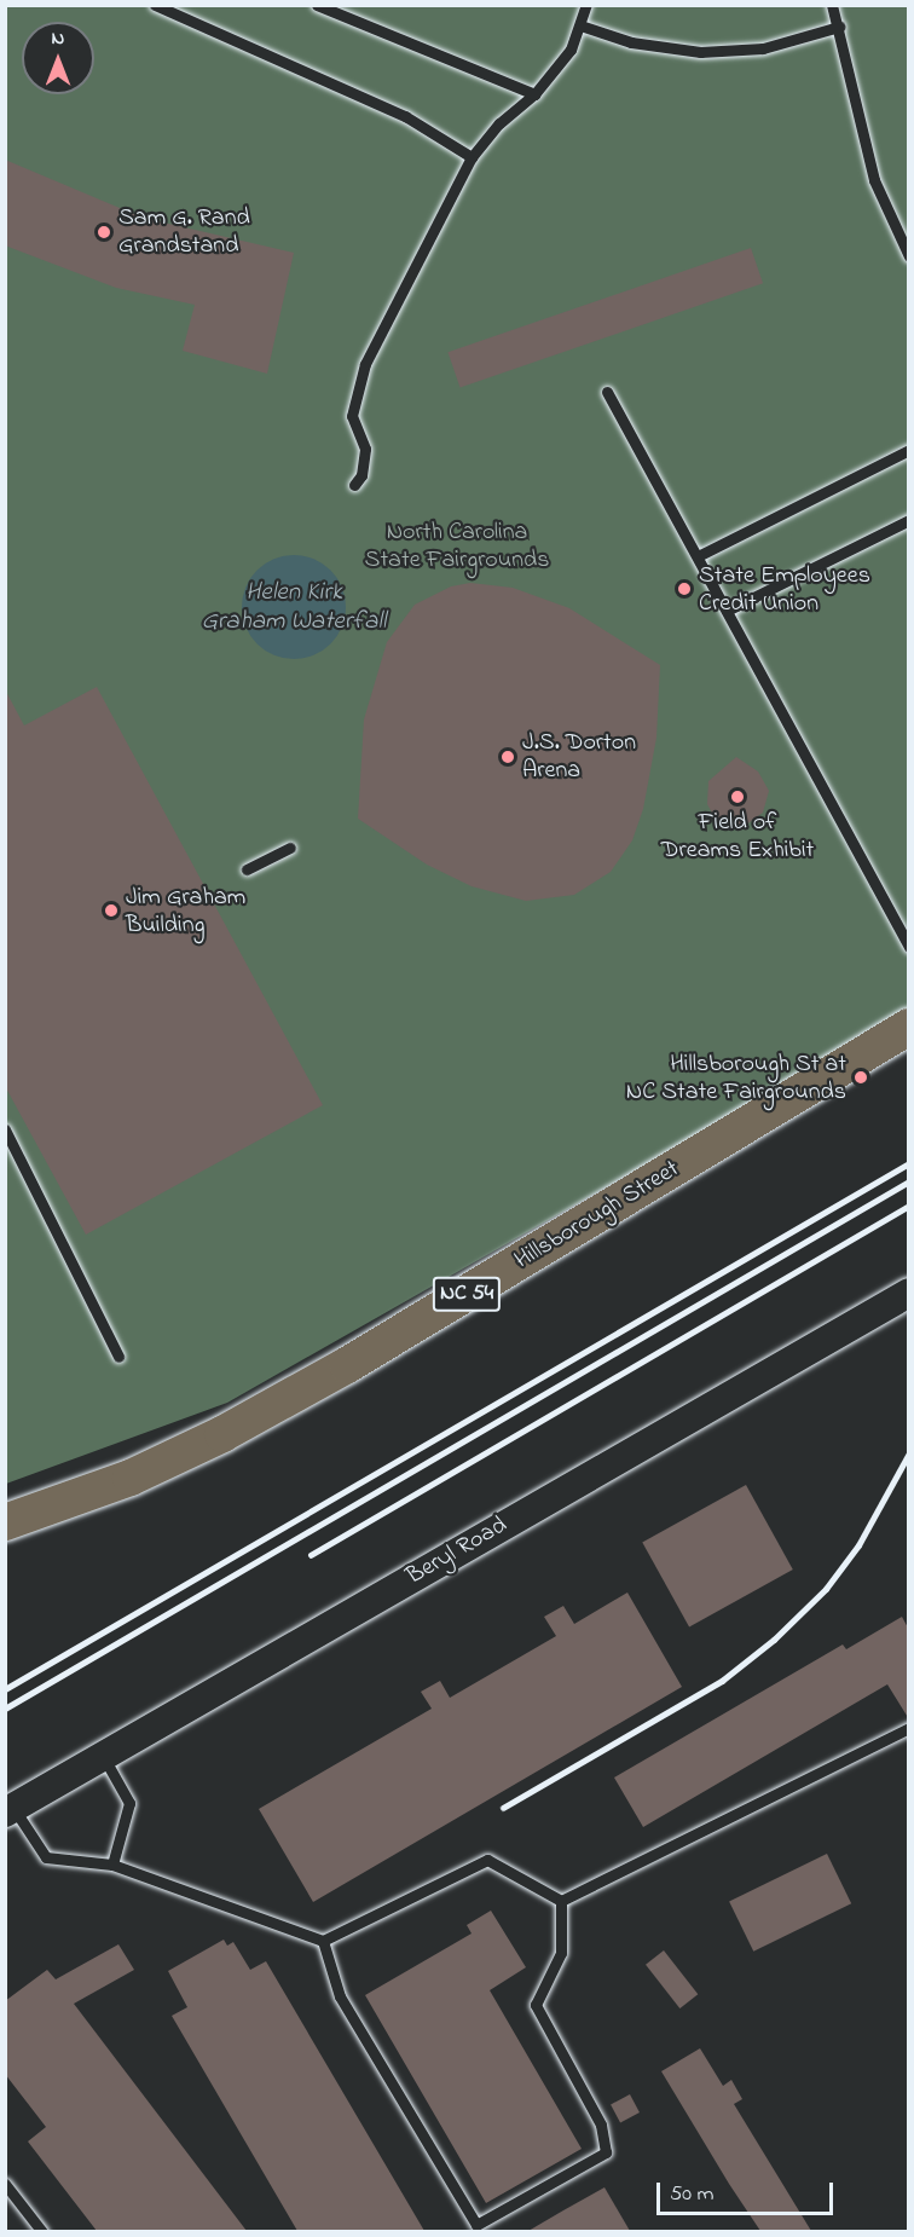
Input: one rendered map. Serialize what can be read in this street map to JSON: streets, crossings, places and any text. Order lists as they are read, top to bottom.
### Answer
{
  "streets": {
    "main road": ["Hillsborough Street", "NC 54"],
    "street": ["Beryl Road"]
  },
  "water": ["Helen Kirk Graham Waterfall"],
  "parks": ["North Carolina State Fairgrounds"],
  "places": [
    "Sam G. Rand Grandstand",
    "State Employees Credit Union",
    "J.S. Dorton Arena",
    "Field of Dreams Exhibit",
    "Jim Graham Building",
    "Hillsborough St at NC State Fairgrounds"
  ],
  "scale_bar": "50 m",
  "north": "top"
}
